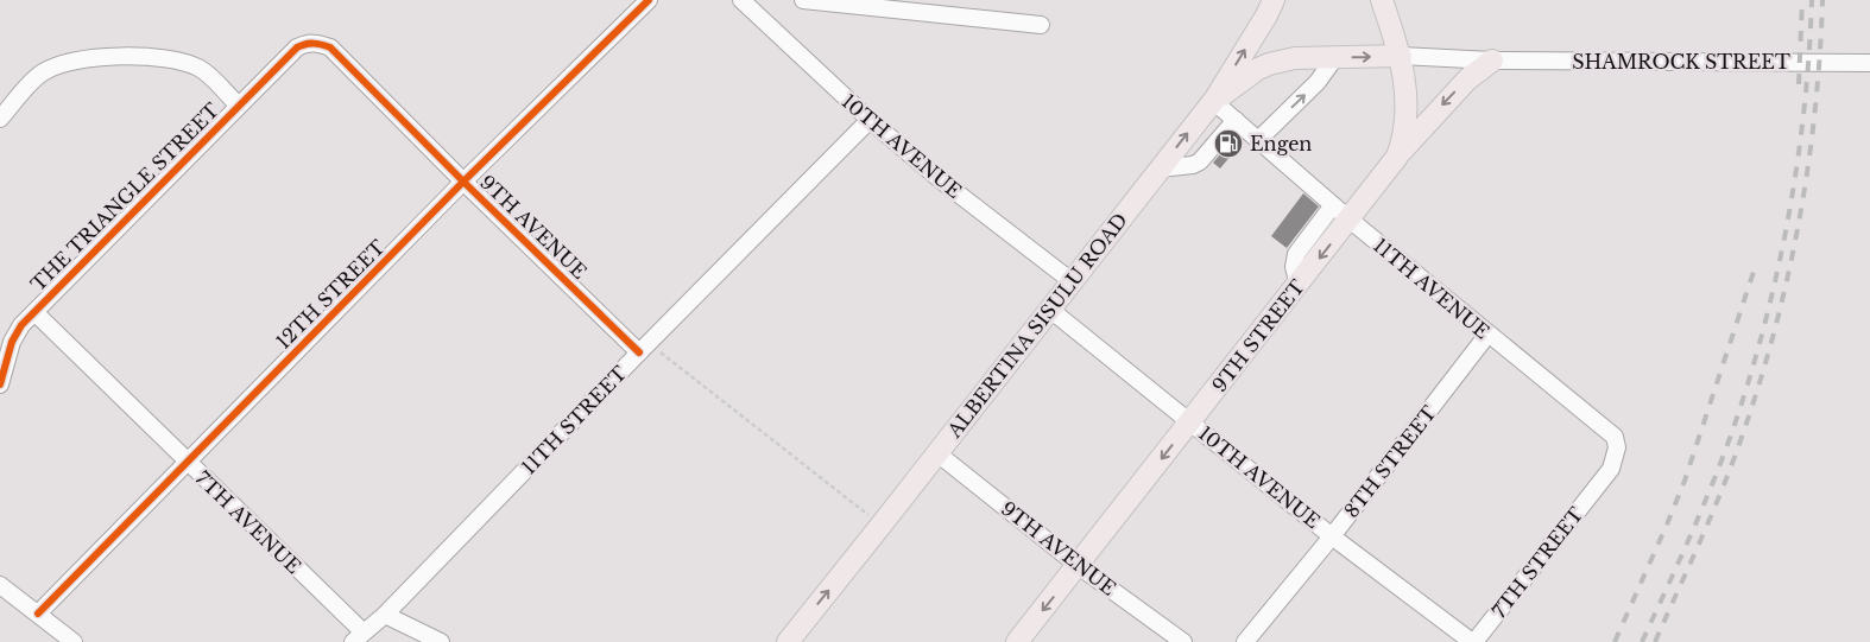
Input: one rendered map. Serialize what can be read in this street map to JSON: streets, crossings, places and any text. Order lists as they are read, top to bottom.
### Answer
{
  "streets": {
    "main road": ["ALBERTINA SISULU ROAD", "9TH STREET"],
    "street": [
      "SHAMROCK STREET",
      "10TH AVENUE",
      "THE TRIANGLE STREET",
      "9TH AVENUE",
      "11TH AVENUE",
      "12TH STREET",
      "11TH STREET",
      "8TH STREET",
      "7TH AVENUE",
      "7TH STREET"
    ]
  },
  "crossings": [
    ["SHAMROCK STREET", "9TH STREET"],
    ["10TH AVENUE", "ALBERTINA SISULU ROAD"],
    ["10TH AVENUE", "9TH STREET"],
    ["10TH AVENUE", "11TH STREET"],
    ["10TH AVENUE", "8TH STREET"],
    ["10TH AVENUE", "7TH STREET"],
    ["THE TRIANGLE STREET", "9TH AVENUE"],
    ["THE TRIANGLE STREET", "7TH AVENUE"],
    ["9TH AVENUE", "12TH STREET"],
    ["9TH AVENUE", "ALBERTINA SISULU ROAD"],
    ["9TH AVENUE", "9TH STREET"],
    ["9TH AVENUE", "11TH STREET"],
    ["11TH AVENUE", "ALBERTINA SISULU ROAD"],
    ["11TH AVENUE", "9TH STREET"],
    ["11TH AVENUE", "8TH STREET"],
    ["11TH AVENUE", "7TH STREET"],
    ["12TH STREET", "7TH AVENUE"],
    ["11TH STREET", "7TH AVENUE"]
  ],
  "one_way": ["ALBERTINA SISULU ROAD", "9TH STREET"],
  "places": {
    "fuel station": ["Engen"]
  }
}
